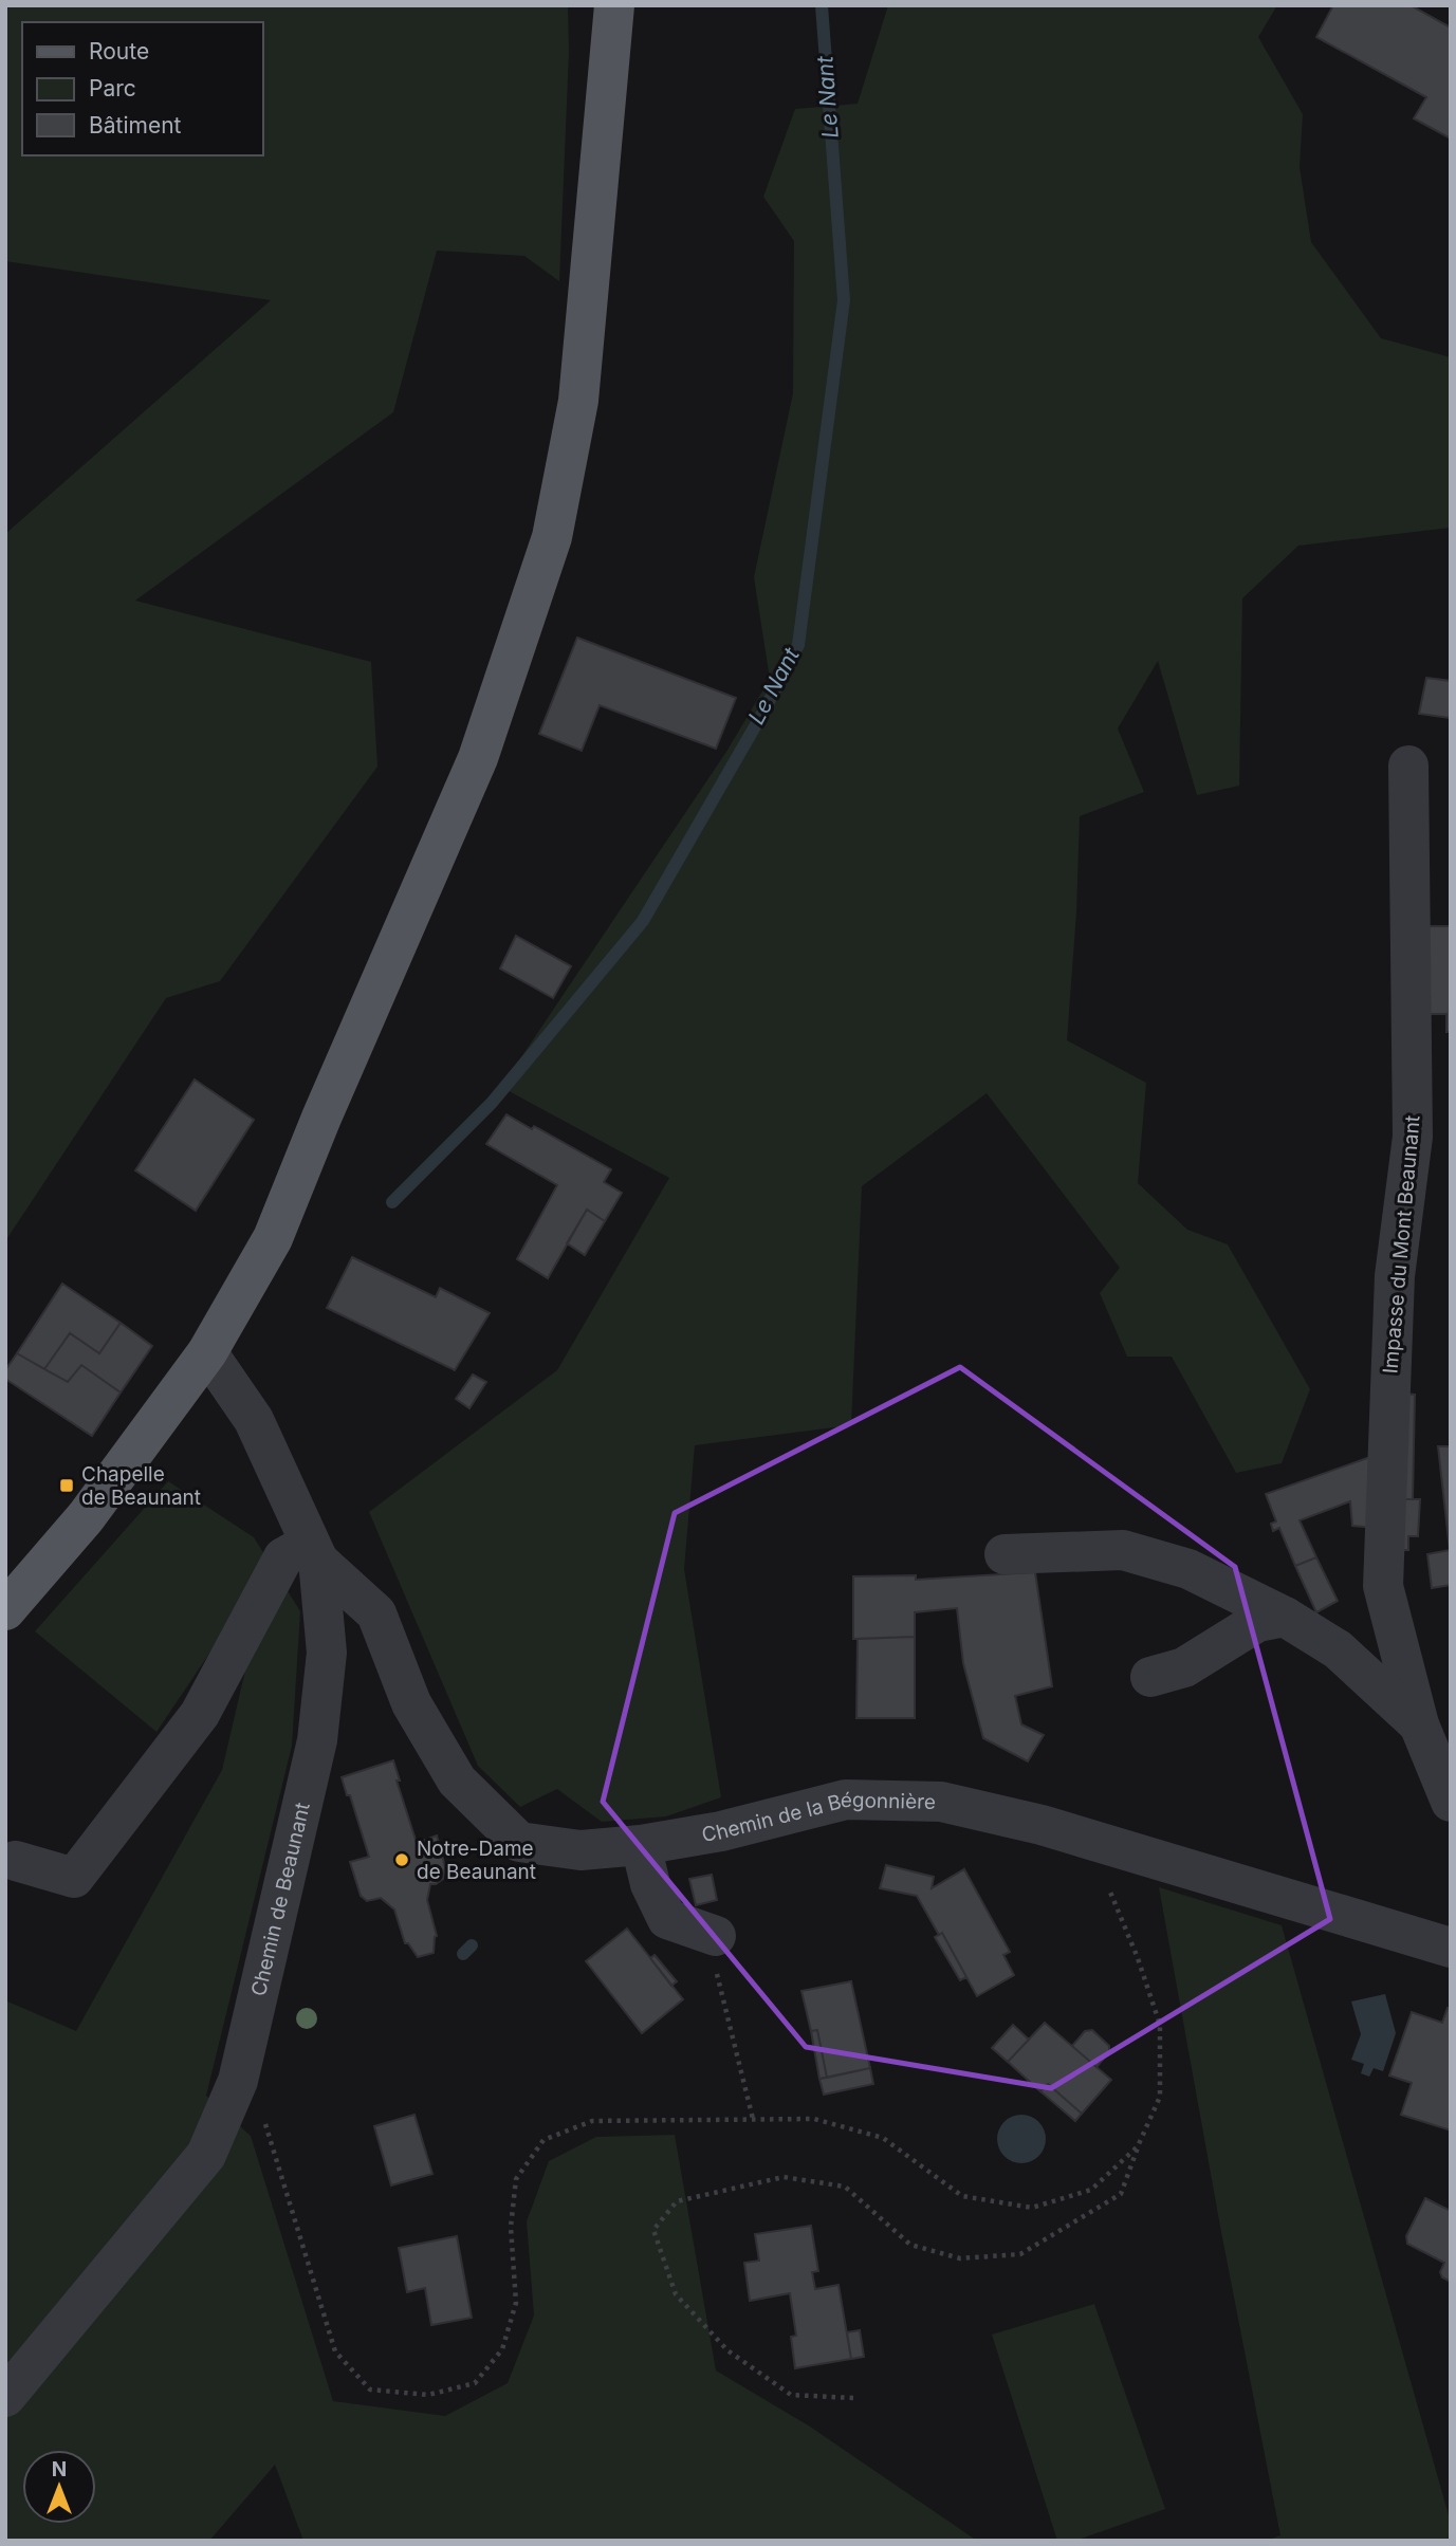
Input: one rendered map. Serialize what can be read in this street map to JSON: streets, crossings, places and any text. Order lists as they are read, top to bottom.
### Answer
{
  "streets": {
    "street": ["Impasse du Mont Beaunant", "Chemin de la Bégonnière", "Chemin de Beaunant"]
  },
  "crossings": [
    ["Chemin de la Bégonnière", "Chemin de Beaunant"]
  ],
  "water": ["Le Nant"],
  "places": {
    "transit": ["Chapelle de Beaunant"],
    "other": ["Notre-Dame de Beaunant"]
  },
  "legend": ["Route", "Parc", "Bâtiment"],
  "north": "top"
}
